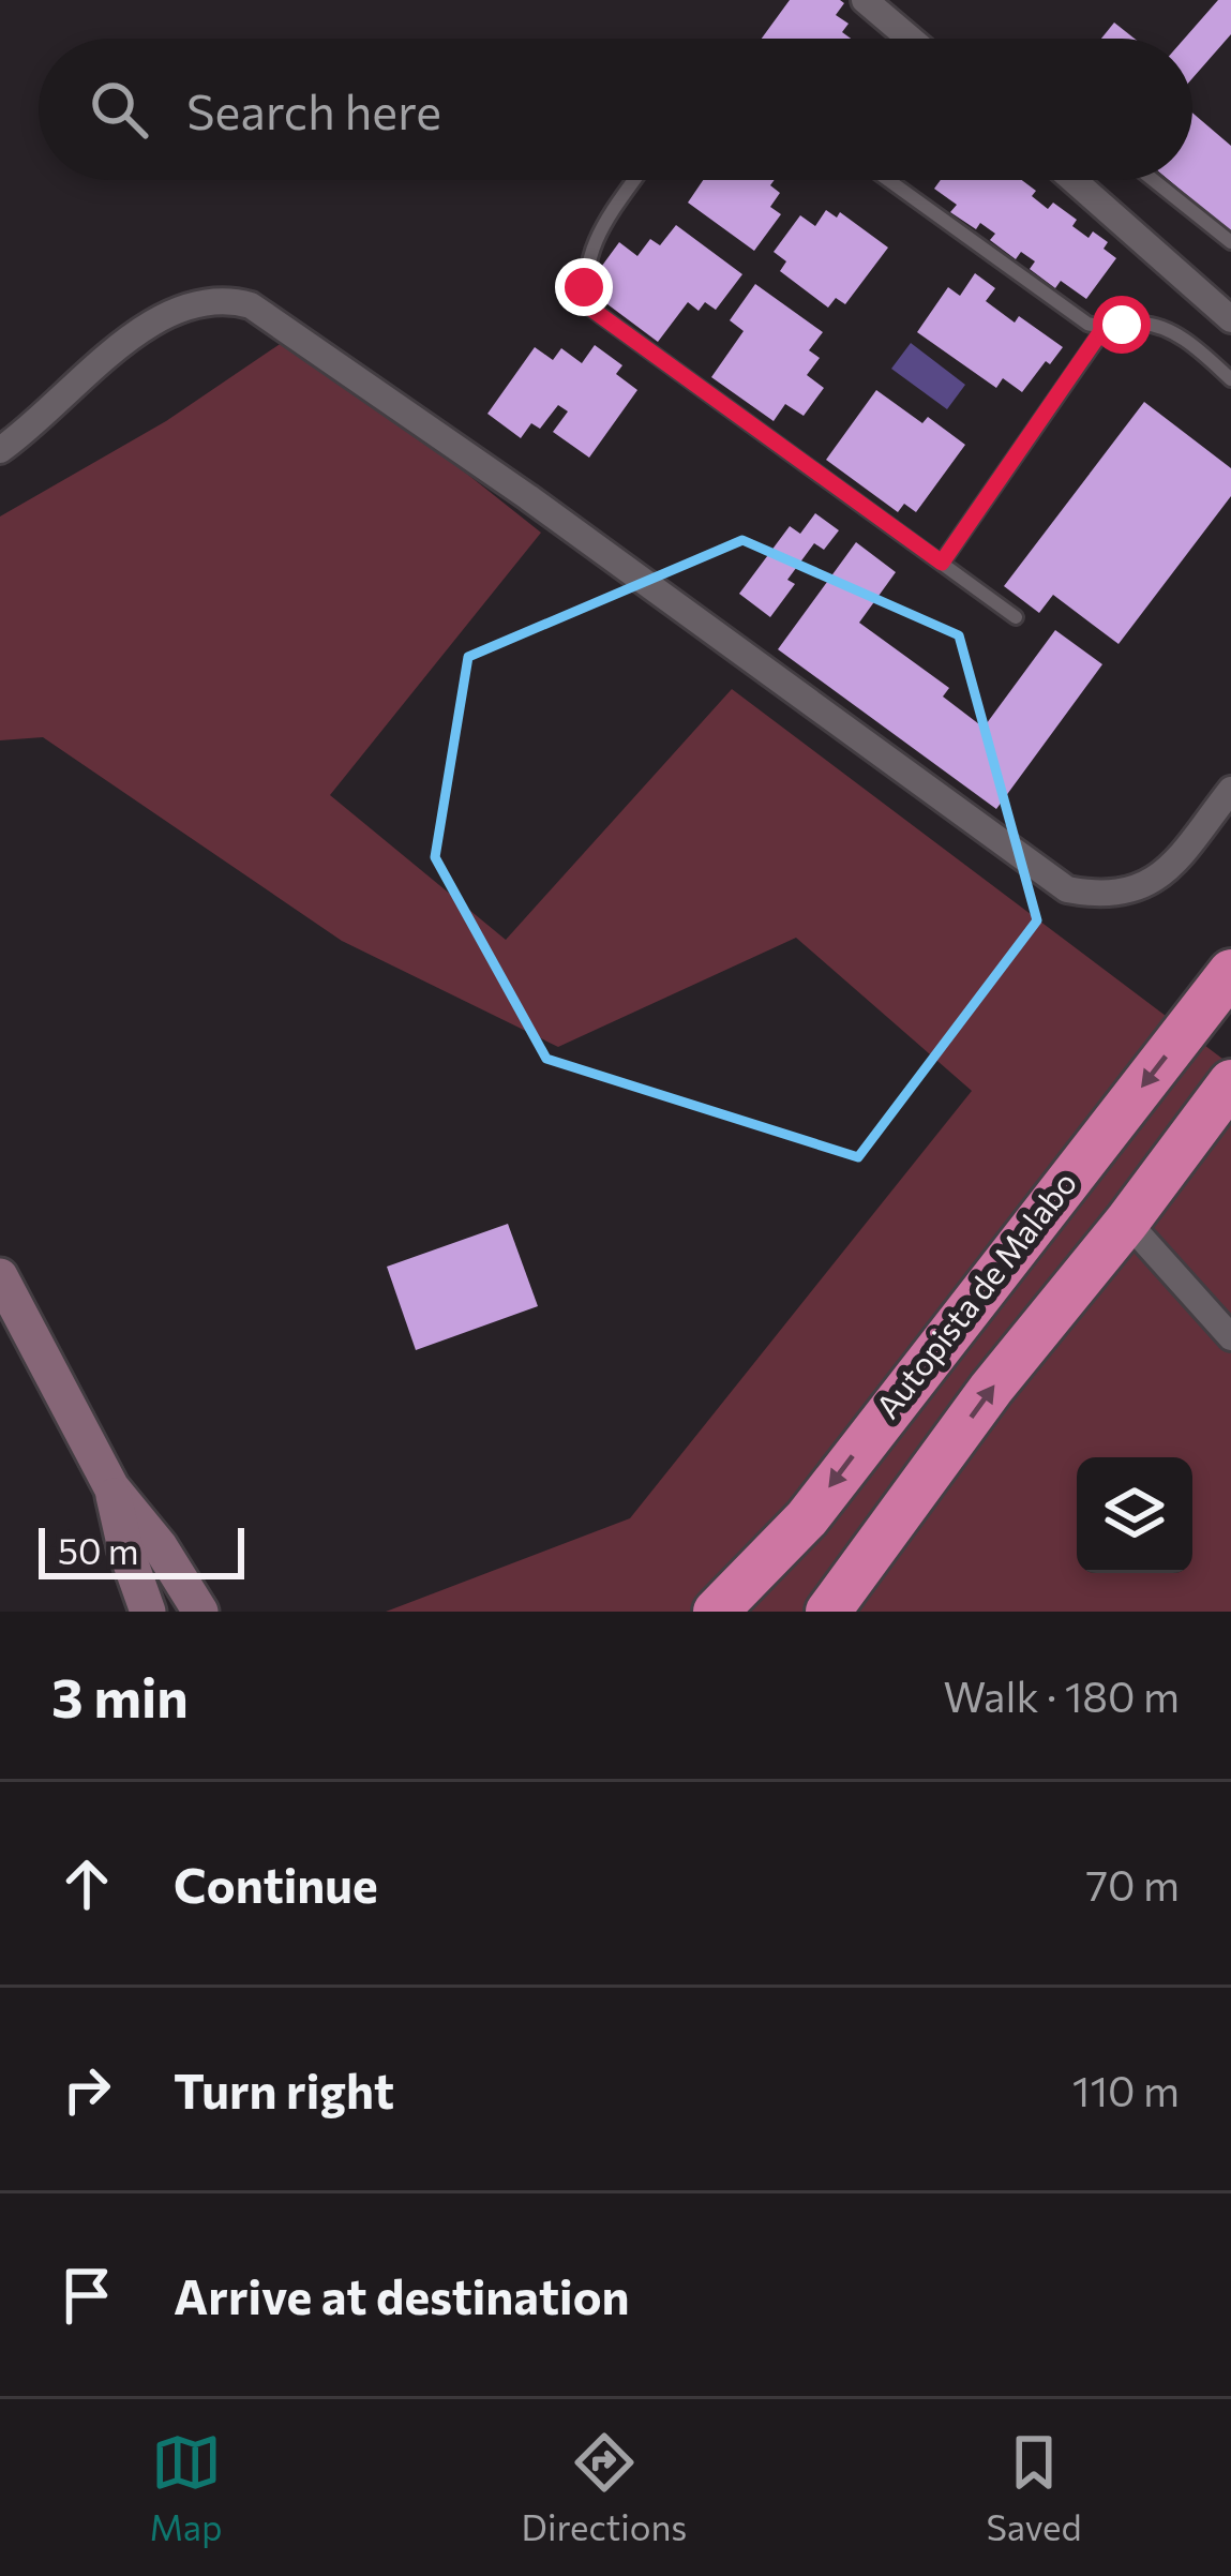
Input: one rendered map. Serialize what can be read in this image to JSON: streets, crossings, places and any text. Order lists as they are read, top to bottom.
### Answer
{
  "streets": {
    "highway": ["Autopista de Malabo"]
  },
  "scale_bar": "50 m",
  "page": {
    "search": "Search here",
    "scale": "50 m",
    "heading": ["3 min", "Walk · 180 m"],
    "list": [
      ["Continue", "70 m"],
      ["Turn right", "110 m"],
      "Arrive at destination"
    ],
    "nav": ["Map", "Directions", "Saved"]
  }
}
